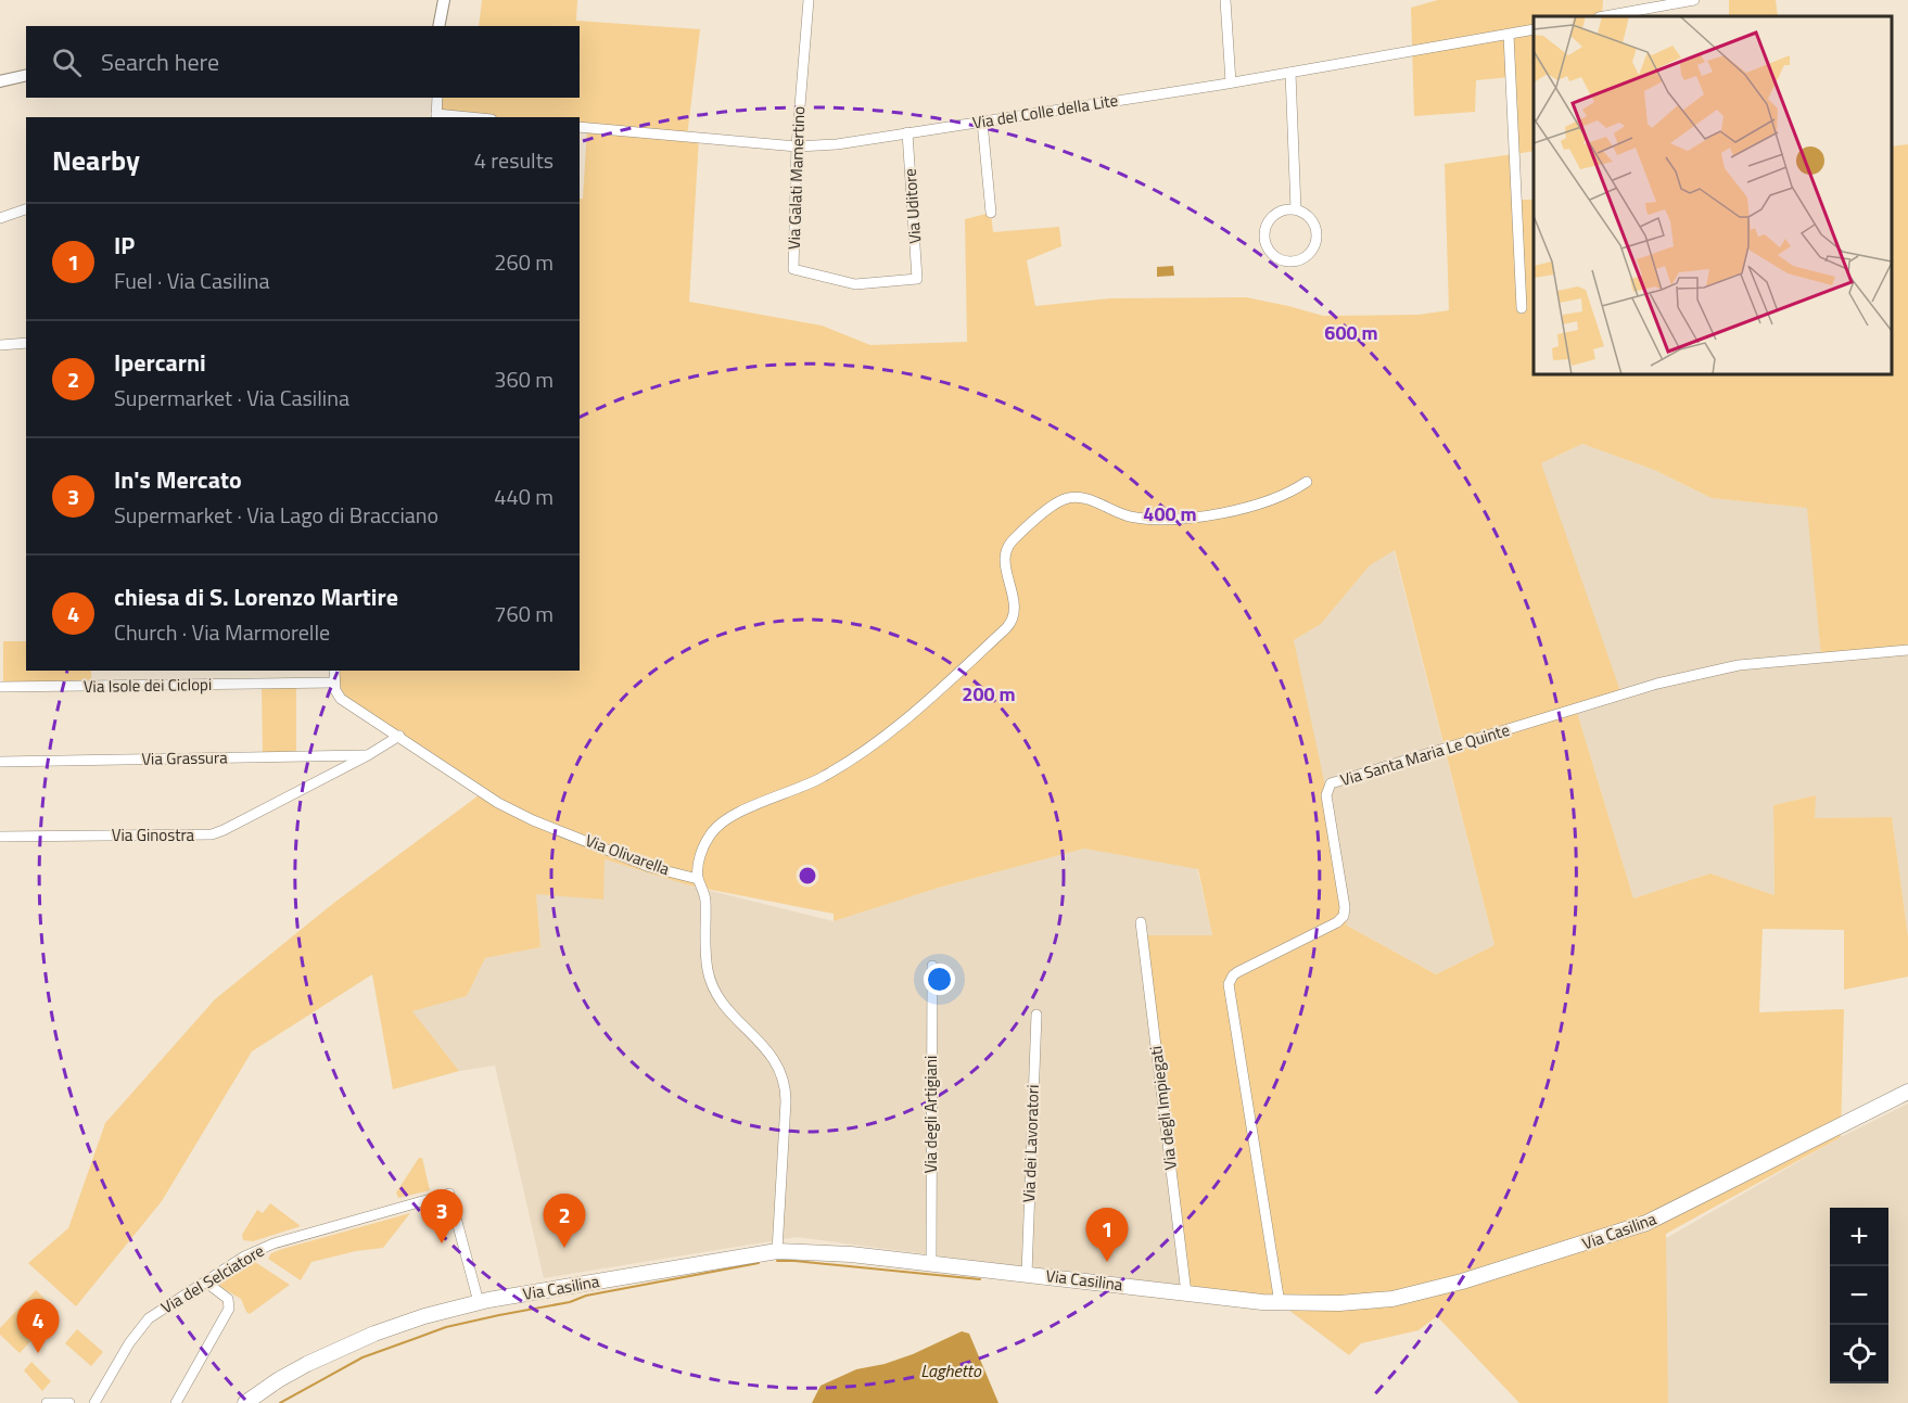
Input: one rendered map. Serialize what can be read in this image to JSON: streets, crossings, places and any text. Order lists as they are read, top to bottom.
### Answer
{
  "streets": {
    "main road": ["Via Casilina"],
    "street": [
      "Via del Colle della Lite",
      "Via Galati Mamertino",
      "Via Uditore",
      "Via Isole dei Ciclopi",
      "Via Santa Maria Le Quinte",
      "Via Grassura",
      "Via Ginostra",
      "Via Olivarella",
      "Via degli Impiegati",
      "Via degli Artigiani",
      "Via dei Lavoratori",
      "Via del Selciatore"
    ]
  },
  "crossings": [
    ["Via del Colle della Lite", "Via Galati Mamertino"],
    ["Via del Colle della Lite", "Via Uditore"],
    ["Via Galati Mamertino", "Via Uditore"],
    ["Via Isole dei Ciclopi", "Via Olivarella"],
    ["Via Santa Maria Le Quinte", "Via Casilina"],
    ["Via Grassura", "Via Ginostra"],
    ["Via Ginostra", "Via Olivarella"],
    ["Via degli Impiegati", "Via Casilina"],
    ["Via degli Artigiani", "Via Casilina"],
    ["Via dei Lavoratori", "Via Casilina"],
    ["Via Casilina", "Via del Selciatore"]
  ],
  "water": ["Laghetto"],
  "page": {
    "search": "Search here",
    "heading": ["Nearby", "4 results"],
    "list": [
      {
        "mark": "1",
        "name": "IP",
        "note": "Fuel · Via Casilina",
        "value": "260 m"
      },
      {
        "mark": "2",
        "name": "Ipercarni",
        "note": "Supermarket · Via Casilina",
        "value": "360 m"
      },
      {
        "mark": "3",
        "name": "In's Mercato",
        "note": "Supermarket · Via Lago di Bracciano",
        "value": "440 m"
      },
      {
        "mark": "4",
        "name": "chiesa di S. Lorenzo Martire",
        "note": "Church · Via Marmorelle",
        "value": "760 m"
      }
    ],
    "pins": [
      "3",
      "2",
      "1",
      "4"
    ],
    "map_buttons": ["+", "−"]
  },
  "rings": ["600 m", "400 m", "200 m"]
}
